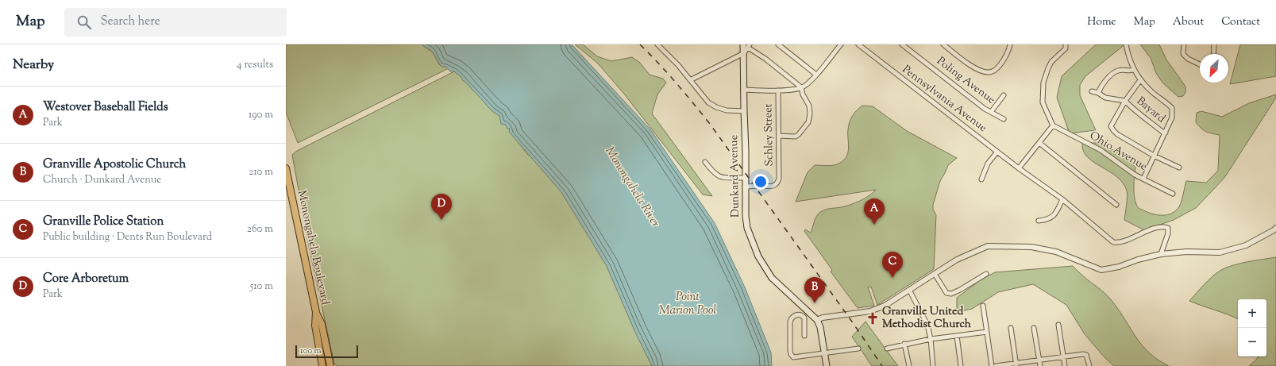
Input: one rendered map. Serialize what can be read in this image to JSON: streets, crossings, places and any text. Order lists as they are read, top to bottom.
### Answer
{
  "streets": {
    "main road": ["Dunkard Avenue", "Monongahela Boulevard"],
    "street": [
      "Poling Avenue",
      "Pennsylvania Avenue",
      "Bayard",
      "Schley Street",
      "Ohio Avenue"
    ]
  },
  "crossings": [
    ["Schley Street", "Dunkard Avenue"]
  ],
  "water": ["Monongahela River", "Point Marion Pool"],
  "places": {
    "church": ["Granville United Methodist Church"]
  },
  "scale_bar": "100 m",
  "north": "bottom left",
  "page": {
    "header": "Map",
    "search": "Search here",
    "nav": [
      "Home",
      "Map",
      "About",
      "Contact"
    ],
    "heading": ["Nearby", "4 results"],
    "list": [
      {
        "mark": "A",
        "name": "Westover Baseball Fields",
        "note": "Park",
        "value": "190 m"
      },
      {
        "mark": "B",
        "name": "Granville Apostolic Church",
        "note": "Church · Dunkard Avenue",
        "value": "210 m"
      },
      {
        "mark": "C",
        "name": "Granville Police Station",
        "note": "Public building · Dents Run Boulevard",
        "value": "260 m"
      },
      {
        "mark": "D",
        "name": "Core Arboretum",
        "note": "Park",
        "value": "510 m"
      }
    ],
    "pins": [
      "D",
      "A",
      "C",
      "B"
    ],
    "map_buttons": ["+", "−"],
    "scale": "100 m"
  }
}
